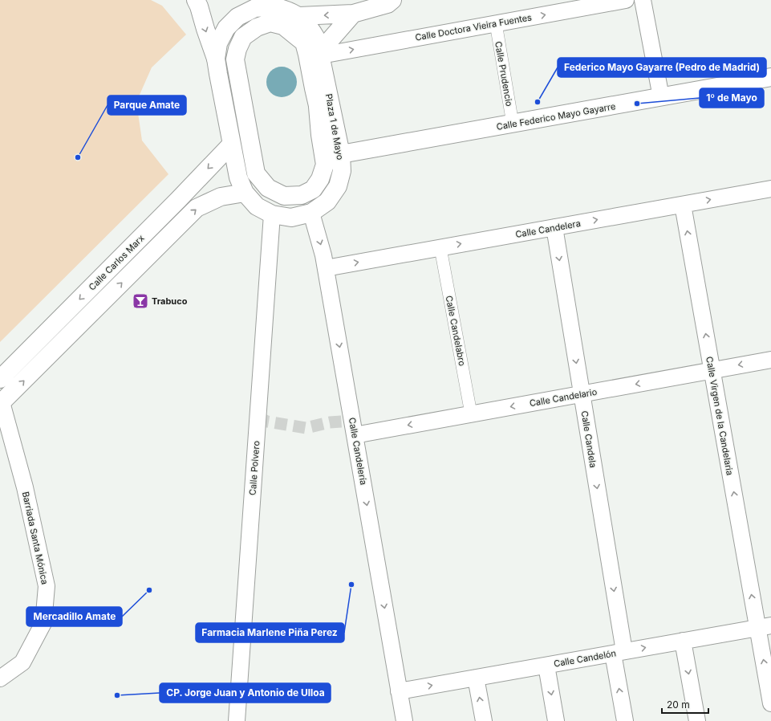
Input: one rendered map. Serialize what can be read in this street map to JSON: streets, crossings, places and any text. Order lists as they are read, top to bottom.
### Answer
{
  "streets": {
    "main road": ["Calle Federico Mayo Gayarre", "Plaza 1 de Mayo", "Calle Carlos Marx"],
    "street": [
      "Calle Doctora Vieira Fuentes",
      "Calle Prudencio",
      "Calle Candelera",
      "Calle Candelabro",
      "Calle Candelario",
      "Calle Virgen de la Candelaria",
      "Calle Candela",
      "Calle Candelería",
      "Calle Polvero",
      "Barriada Santa Mónica",
      "Calle Candelón"
    ]
  },
  "crossings": [
    ["Calle Doctora Vieira Fuentes", "Calle Prudencio"],
    ["Calle Doctora Vieira Fuentes", "Plaza 1 de Mayo"],
    ["Calle Prudencio", "Calle Federico Mayo Gayarre"],
    ["Calle Federico Mayo Gayarre", "Plaza 1 de Mayo"],
    ["Plaza 1 de Mayo", "Calle Carlos Marx"],
    ["Plaza 1 de Mayo", "Calle Candelería"],
    ["Plaza 1 de Mayo", "Calle Polvero"],
    ["Calle Candelera", "Calle Candelabro"],
    ["Calle Candelera", "Calle Virgen de la Candelaria"],
    ["Calle Candelera", "Calle Candela"],
    ["Calle Candelera", "Calle Candelería"],
    ["Calle Carlos Marx", "Barriada Santa Mónica"],
    ["Calle Candelabro", "Calle Candelario"],
    ["Calle Candelario", "Calle Virgen de la Candelaria"],
    ["Calle Candelario", "Calle Candela"],
    ["Calle Candelario", "Calle Candelería"],
    ["Calle Virgen de la Candelaria", "Calle Candelón"],
    ["Calle Candela", "Calle Candelón"],
    ["Calle Candelería", "Calle Candelón"]
  ],
  "one_way": [
    "Calle Doctora Vieira Fuentes",
    "Calle Candelera",
    "Calle Candelario",
    "Calle Virgen de la Candelaria",
    "Calle Candelería",
    "Calle Candelón"
  ],
  "places": {
    "other": [
      "Federico Mayo Gayarre (Pedro de Madrid)",
      "1º de Mayo",
      "Parque Amate",
      "Farmacia Marlene Piña Perez",
      "Mercadillo Amate",
      "CP. Jorge Juan y Antonio de Ulloa"
    ],
    "bar": ["Trabuco"]
  },
  "scale_bar": "20 m"
}
